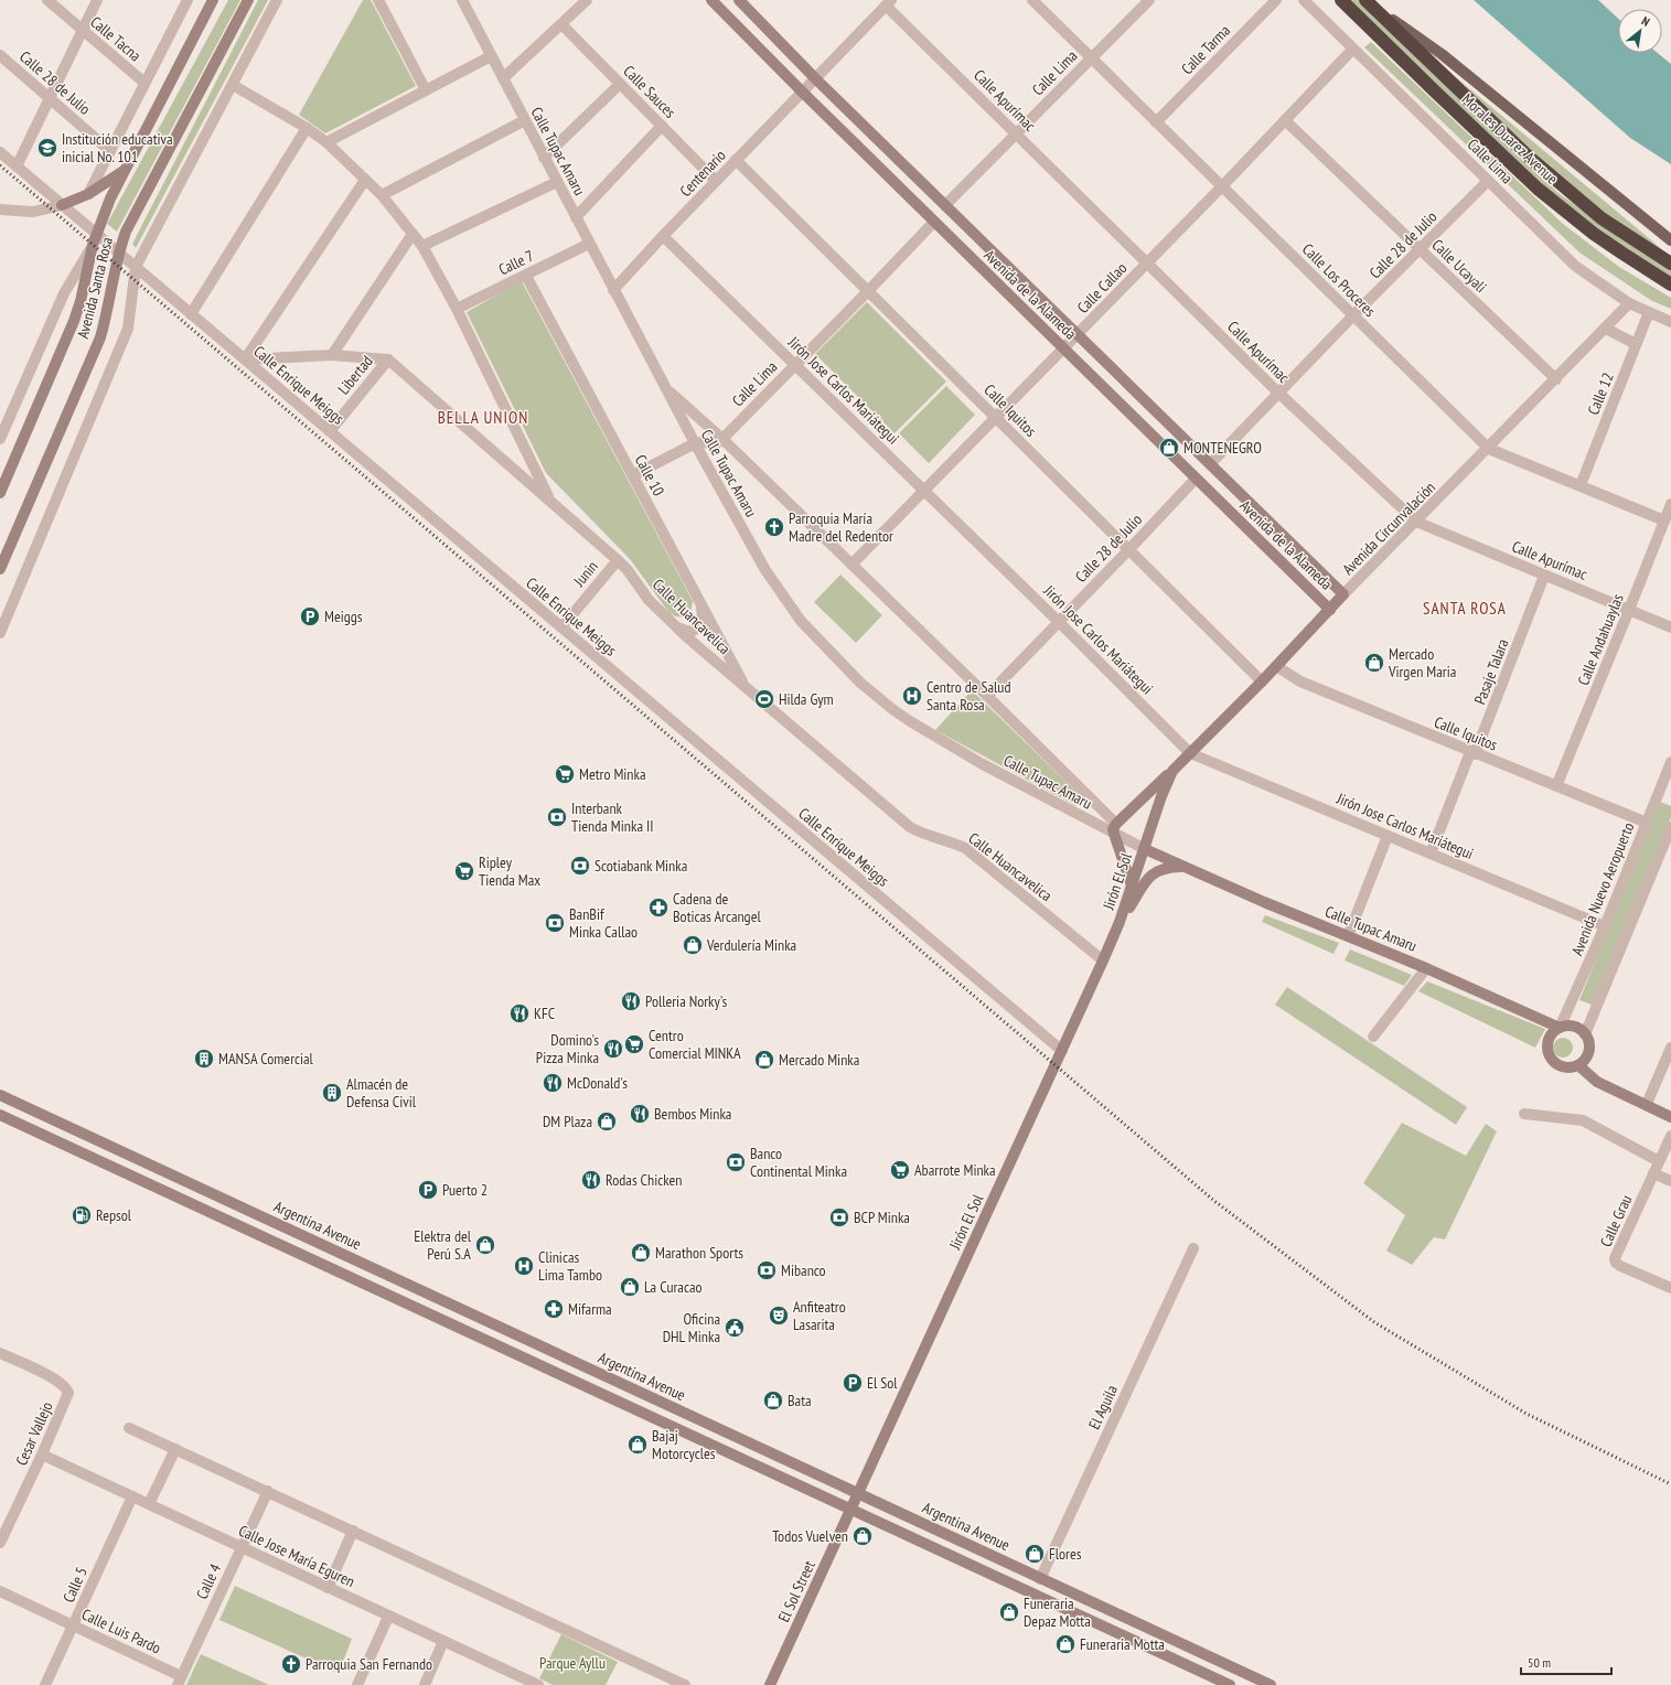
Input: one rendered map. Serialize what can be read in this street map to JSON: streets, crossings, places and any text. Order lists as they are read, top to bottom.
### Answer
{
  "streets": {
    "highway": ["Morales Duarez Avenue"],
    "main road": [
      "Calle Tupac Amaru",
      "Avenida Santa Rosa",
      "Avenida de la Alameda",
      "Avenida Circunvalación",
      "Jirón El Sol",
      "Argentina Avenue",
      "El Sol Street"
    ],
    "street": [
      "Calle Tacna",
      "Calle Tarma",
      "Calle Lima",
      "Calle 28 de Julio",
      "Calle Sauces",
      "Calle Apurímac",
      "Centenario",
      "Calle 7",
      "Calle Ucayali",
      "Calle Los Proceres",
      "Calle Callao",
      "Libertad",
      "Calle Enrique Meiggs",
      "Jirón Jose Carlos Mariátegui",
      "Calle 12",
      "Calle Iquitos",
      "Calle 10",
      "Junin",
      "Calle Huancavelica",
      "Calle Andahuaylas",
      "Pasaje Talara",
      "Avenida Nuevo Aeropuerto",
      "Calle Grau",
      "El Aguila",
      "Cesar Vallejo",
      "Calle Jose María Eguren",
      "Calle 4",
      "Calle 5",
      "Calle Luis Pardo"
    ]
  },
  "crossings": [
    ["Calle Tarma", "Calle Los Proceres"],
    ["Calle Lima", "Calle 28 de Julio"],
    ["Calle Lima", "Calle Apurímac"],
    ["Calle Lima", "Calle Tupac Amaru"],
    ["Calle Lima", "Calle Los Proceres"],
    ["Calle Lima", "Calle Callao"],
    ["Calle Lima", "Avenida de la Alameda"],
    ["Calle Lima", "Jirón Jose Carlos Mariátegui"],
    ["Calle Lima", "Calle 12"],
    ["Calle Lima", "Calle Iquitos"],
    ["Calle Lima", "Avenida Circunvalación"],
    ["Calle 28 de Julio", "Calle Apurímac"],
    ["Calle 28 de Julio", "Calle Tupac Amaru"],
    ["Calle 28 de Julio", "Calle Ucayali"],
    ["Calle 28 de Julio", "Calle Los Proceres"],
    ["Calle 28 de Julio", "Avenida de la Alameda"],
    ["Calle 28 de Julio", "Jirón Jose Carlos Mariátegui"],
    ["Calle 28 de Julio", "Calle Iquitos"],
    ["Calle Sauces", "Centenario"],
    ["Calle Apurímac", "Centenario"],
    ["Calle Apurímac", "Calle Callao"],
    ["Calle Apurímac", "Avenida Circunvalación"],
    ["Calle Apurímac", "Calle Andahuaylas"],
    ["Calle Apurímac", "Pasaje Talara"],
    ["Calle Tupac Amaru", "Centenario"],
    ["Calle Tupac Amaru", "Calle 7"],
    ["Calle Tupac Amaru", "Calle Callao"],
    ["Calle Tupac Amaru", "Avenida Circunvalación"],
    ["Calle Tupac Amaru", "Jirón El Sol"],
    ["Calle Tupac Amaru", "Avenida Nuevo Aeropuerto"],
    ["Centenario", "Avenida de la Alameda"],
    ["Centenario", "Jirón Jose Carlos Mariátegui"],
    ["Centenario", "Calle Iquitos"],
    ["Calle 7", "Calle 10"],
    ["Calle Ucayali", "Calle Callao"],
    ["Calle Ucayali", "Avenida Circunvalación"],
    ["Calle Los Proceres", "Calle Callao"],
    ["Calle Los Proceres", "Calle 12"],
    ["Calle Los Proceres", "Avenida Circunvalación"],
    ["Calle Los Proceres", "Calle Andahuaylas"],
    ["Avenida Santa Rosa", "Calle Enrique Meiggs"],
    ["Calle Callao", "Avenida de la Alameda"],
    ["Calle Callao", "Jirón Jose Carlos Mariátegui"],
    ["Calle Callao", "Calle Iquitos"],
    ["Avenida de la Alameda", "Avenida Circunvalación"],
    ["Libertad", "Calle Enrique Meiggs"],
    ["Libertad", "Calle Huancavelica"],
    ["Calle Enrique Meiggs", "Junin"],
    ["Calle Enrique Meiggs", "Jirón El Sol"],
    ["Jirón Jose Carlos Mariátegui", "Avenida Circunvalación"],
    ["Jirón Jose Carlos Mariátegui", "Pasaje Talara"],
    ["Jirón Jose Carlos Mariátegui", "Avenida Nuevo Aeropuerto"],
    ["Calle Iquitos", "Avenida Circunvalación"],
    ["Calle Iquitos", "Calle Andahuaylas"],
    ["Calle Iquitos", "Pasaje Talara"],
    ["Calle Iquitos", "Avenida Nuevo Aeropuerto"],
    ["Calle 10", "Calle Huancavelica"],
    ["Avenida Circunvalación", "Jirón El Sol"],
    ["Junin", "Calle Huancavelica"],
    ["Calle Huancavelica", "Jirón El Sol"],
    ["Jirón El Sol", "Argentina Avenue"],
    ["Jirón El Sol", "El Sol Street"],
    ["Argentina Avenue", "El Aguila"],
    ["Cesar Vallejo", "Calle Jose María Eguren"],
    ["Calle Jose María Eguren", "Calle 4"],
    ["Calle Jose María Eguren", "Calle 5"],
    ["Calle 4", "Calle Luis Pardo"],
    ["Calle 5", "Calle Luis Pardo"]
  ],
  "districts": ["BELLA UNION", "SANTA ROSA"],
  "parks": ["Parque Ayllu"],
  "places": {
    "school or university": ["Institución educativa inicial No. 101"],
    "shop": [
      "MONTENEGRO",
      "Mercado Virgen Maria",
      "Verdulería Minka",
      "Mercado Minka",
      "DM Plaza",
      "Elektra del Perú S.A",
      "Marathon Sports",
      "La Curacao",
      "Bata",
      "Bajaj Motorcycles",
      "Todos Vuelven",
      "Flores",
      "Funeraria Depaz Motta",
      "Funeraria Motta"
    ],
    "church": ["Parroquia María Madre del Redentor", "Parroquia San Fernando"],
    "parking": ["Meiggs", "Puerto 2", "El Sol"],
    "hospital": ["Centro de Salud Santa Rosa", "Clinicas Lima Tambo"],
    "sports": ["Hilda Gym"],
    "supermarket": [
      "Metro Minka",
      "Ripley Tienda Max",
      "Centro Comercial MINKA",
      "Abarrote Minka"
    ],
    "bank": [
      "Interbank Tienda Minka II",
      "Scotiabank Minka",
      "BanBif Minka Callao",
      "Banco Continental Minka",
      "BCP Minka",
      "Mibanco"
    ],
    "pharmacy": ["Cadena de Boticas Arcangel", "Mifarma"],
    "restaurant": [
      "Polleria Norky's",
      "KFC",
      "Domino's Pizza Minka",
      "McDonald's",
      "Bembos Minka",
      "Rodas Chicken"
    ],
    "building": ["MANSA Comercial", "Almacén de Defensa Civil"],
    "fuel station": ["Repsol"],
    "theatre": ["Anfiteatro Lasarita"],
    "public building": ["Oficina DHL Minka"]
  },
  "scale_bar": "50 m",
  "north": "top right"
}
